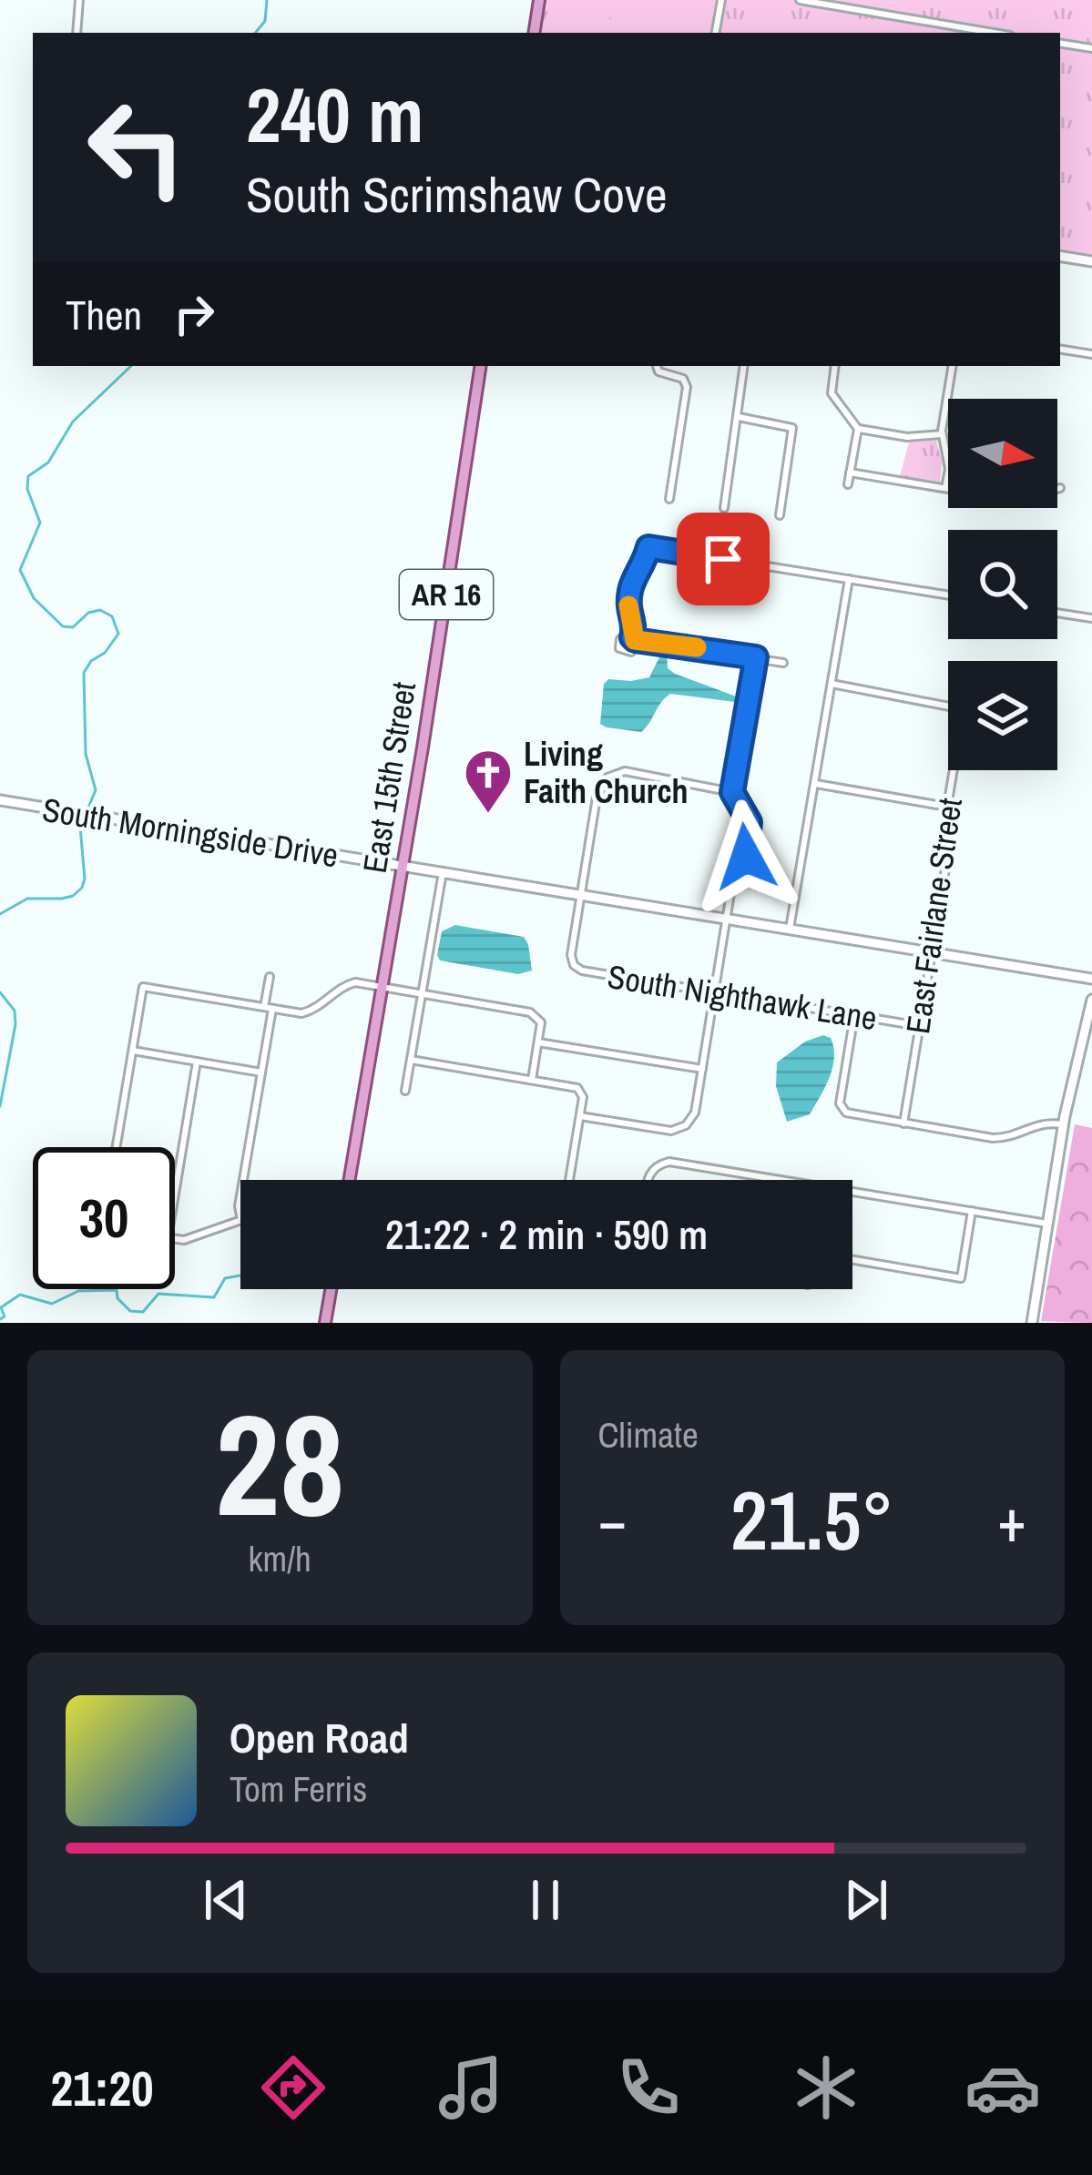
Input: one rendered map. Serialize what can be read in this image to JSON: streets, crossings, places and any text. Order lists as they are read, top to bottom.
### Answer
{
  "streets": {
    "main road": ["AR 16", "East 15th Street"],
    "street": ["South Morningside Drive", "East Fairlane Street", "South Nighthawk Lane"]
  },
  "crossings": [
    ["East 15th Street", "South Morningside Drive"],
    ["South Morningside Drive", "East Fairlane Street"],
    ["South Morningside Drive", "South Nighthawk Lane"],
    ["East Fairlane Street", "South Nighthawk Lane"]
  ],
  "places": {
    "church": ["Living Faith Church"]
  },
  "north": "right",
  "page": {
    "turn": ["240 m", "South Scrimshaw Cove"],
    "then": "Then",
    "limit": "30",
    "trip": "21:22 · 2 min · 590 m",
    "tile": [
      ["28", "km/h"],
      "Climate"
    ],
    "heat": ["−", "21.5°", "+"],
    "song": ["Open Road", "Tom Ferris"],
    "tabs": "21:20"
  }
}
